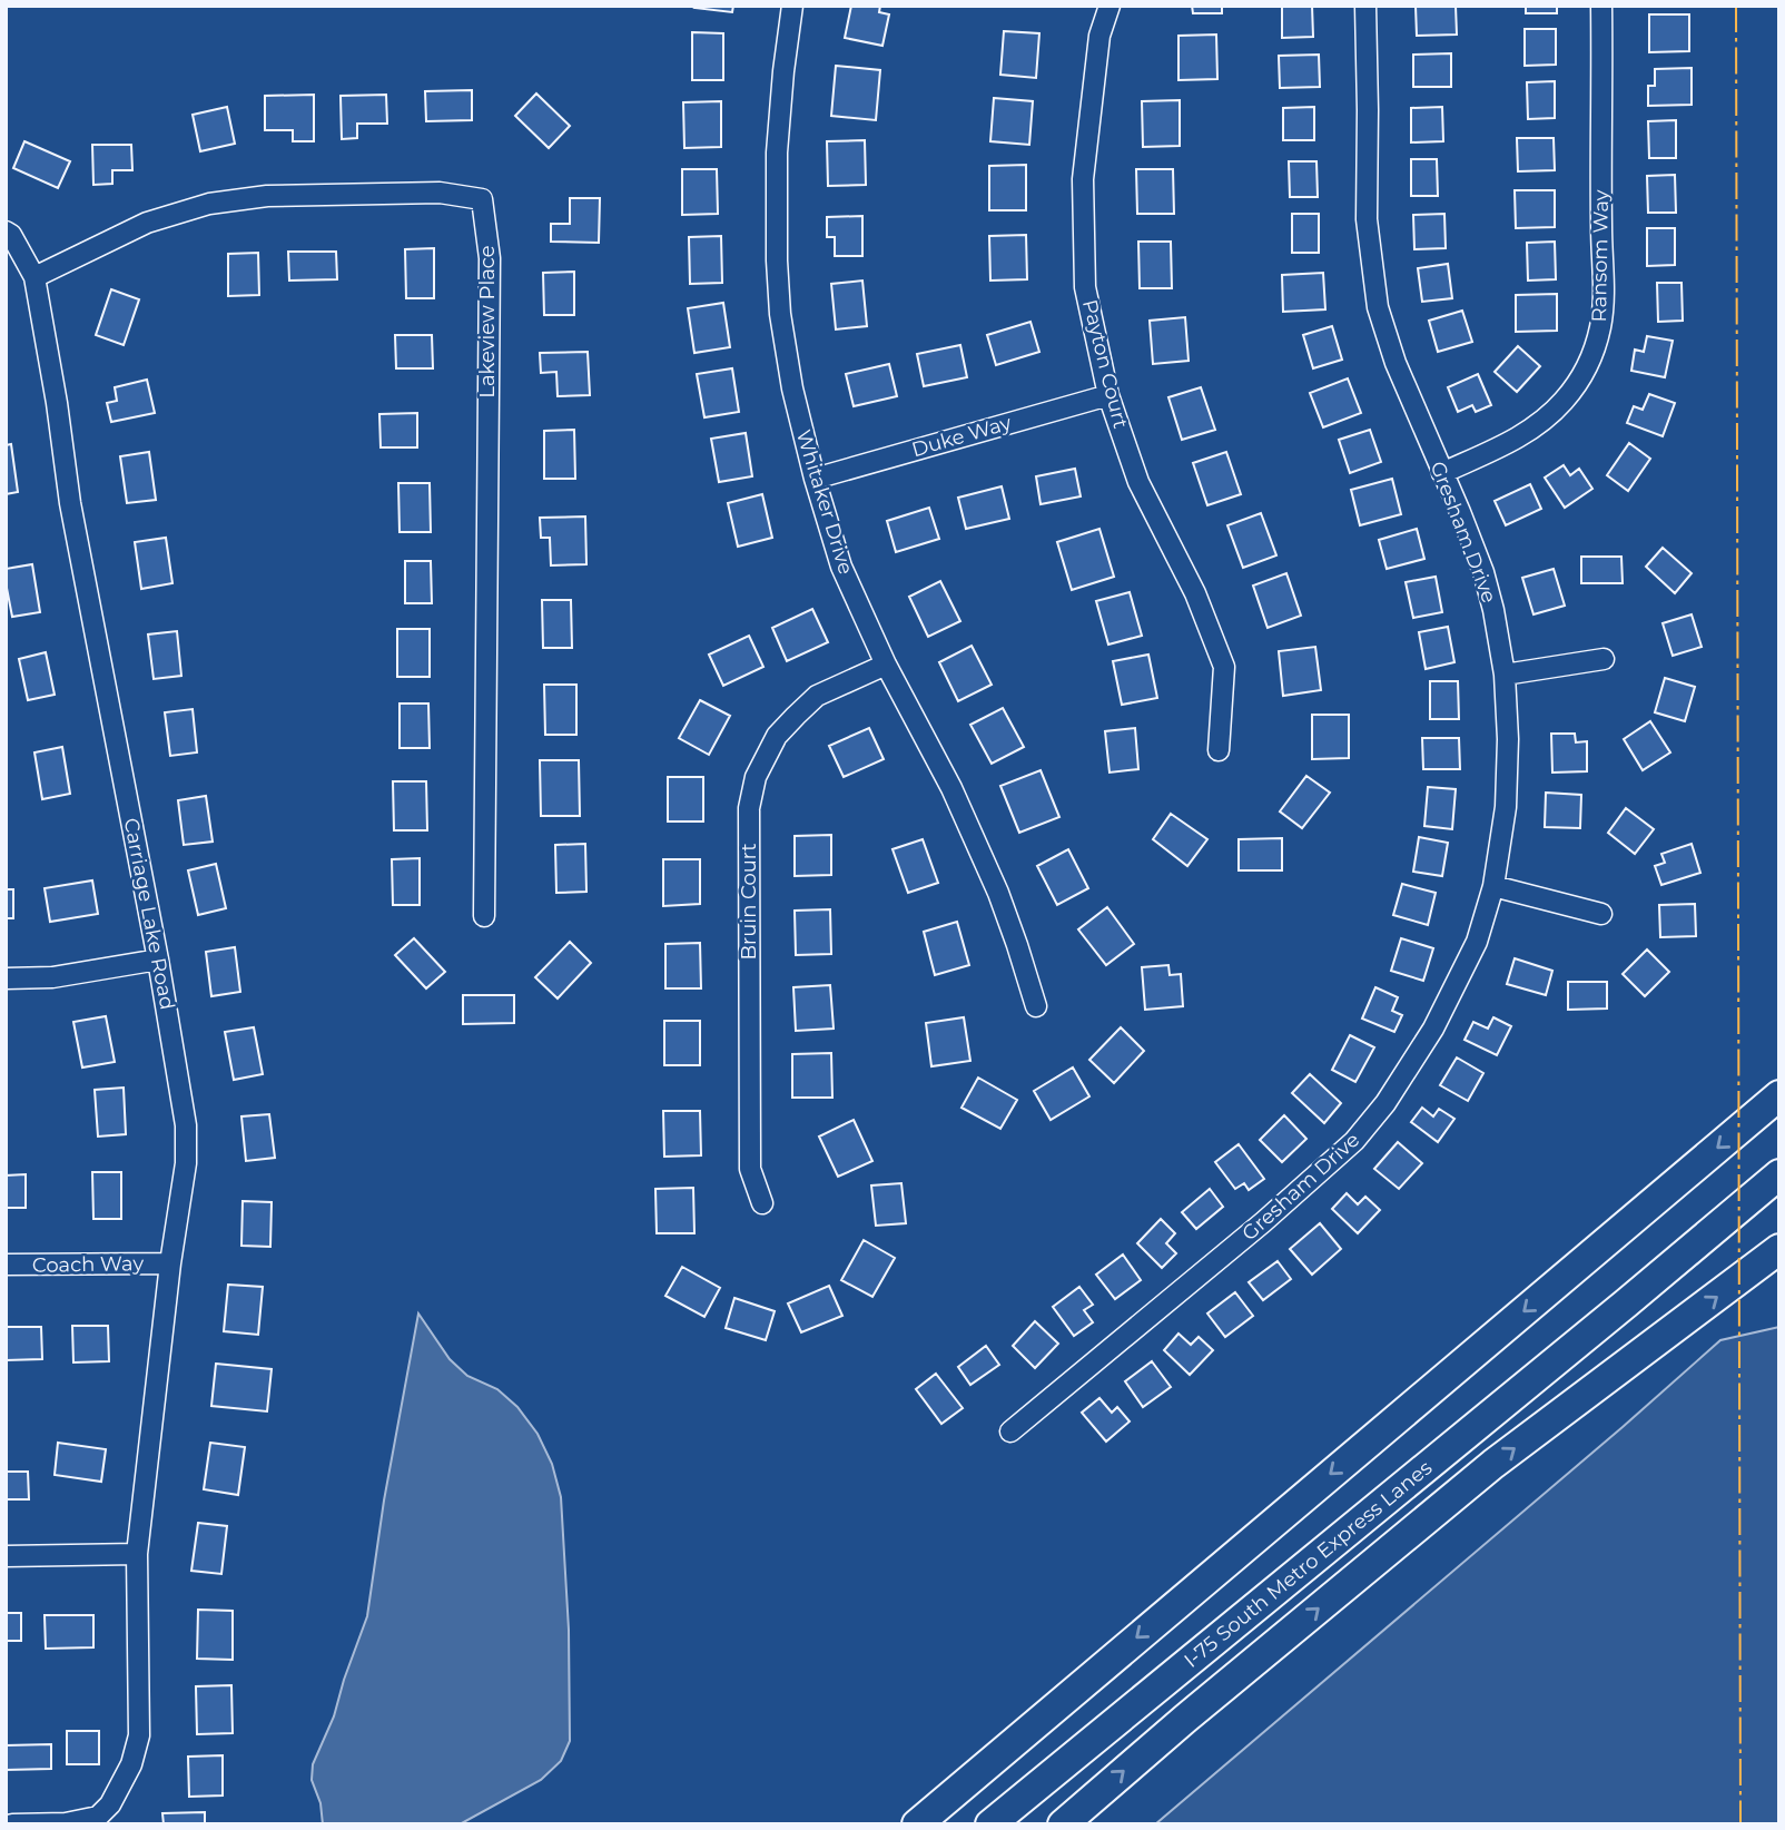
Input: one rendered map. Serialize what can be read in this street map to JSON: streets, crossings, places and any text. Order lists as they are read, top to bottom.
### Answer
{
  "streets": {
    "highway": ["I-75 South Metro Express Lanes"],
    "street": [
      "Ransom Way",
      "Lakeview Place",
      "Payton Court",
      "Duke Way",
      "Whitaker Drive",
      "Gresham Drive",
      "Bruin Court",
      "Carriage Lake Road",
      "Coach Way"
    ]
  },
  "crossings": [
    ["Ransom Way", "Gresham Drive"],
    ["Lakeview Place", "Carriage Lake Road"],
    ["Payton Court", "Duke Way"],
    ["Duke Way", "Whitaker Drive"],
    ["Whitaker Drive", "Bruin Court"],
    ["Carriage Lake Road", "Coach Way"]
  ]
}
